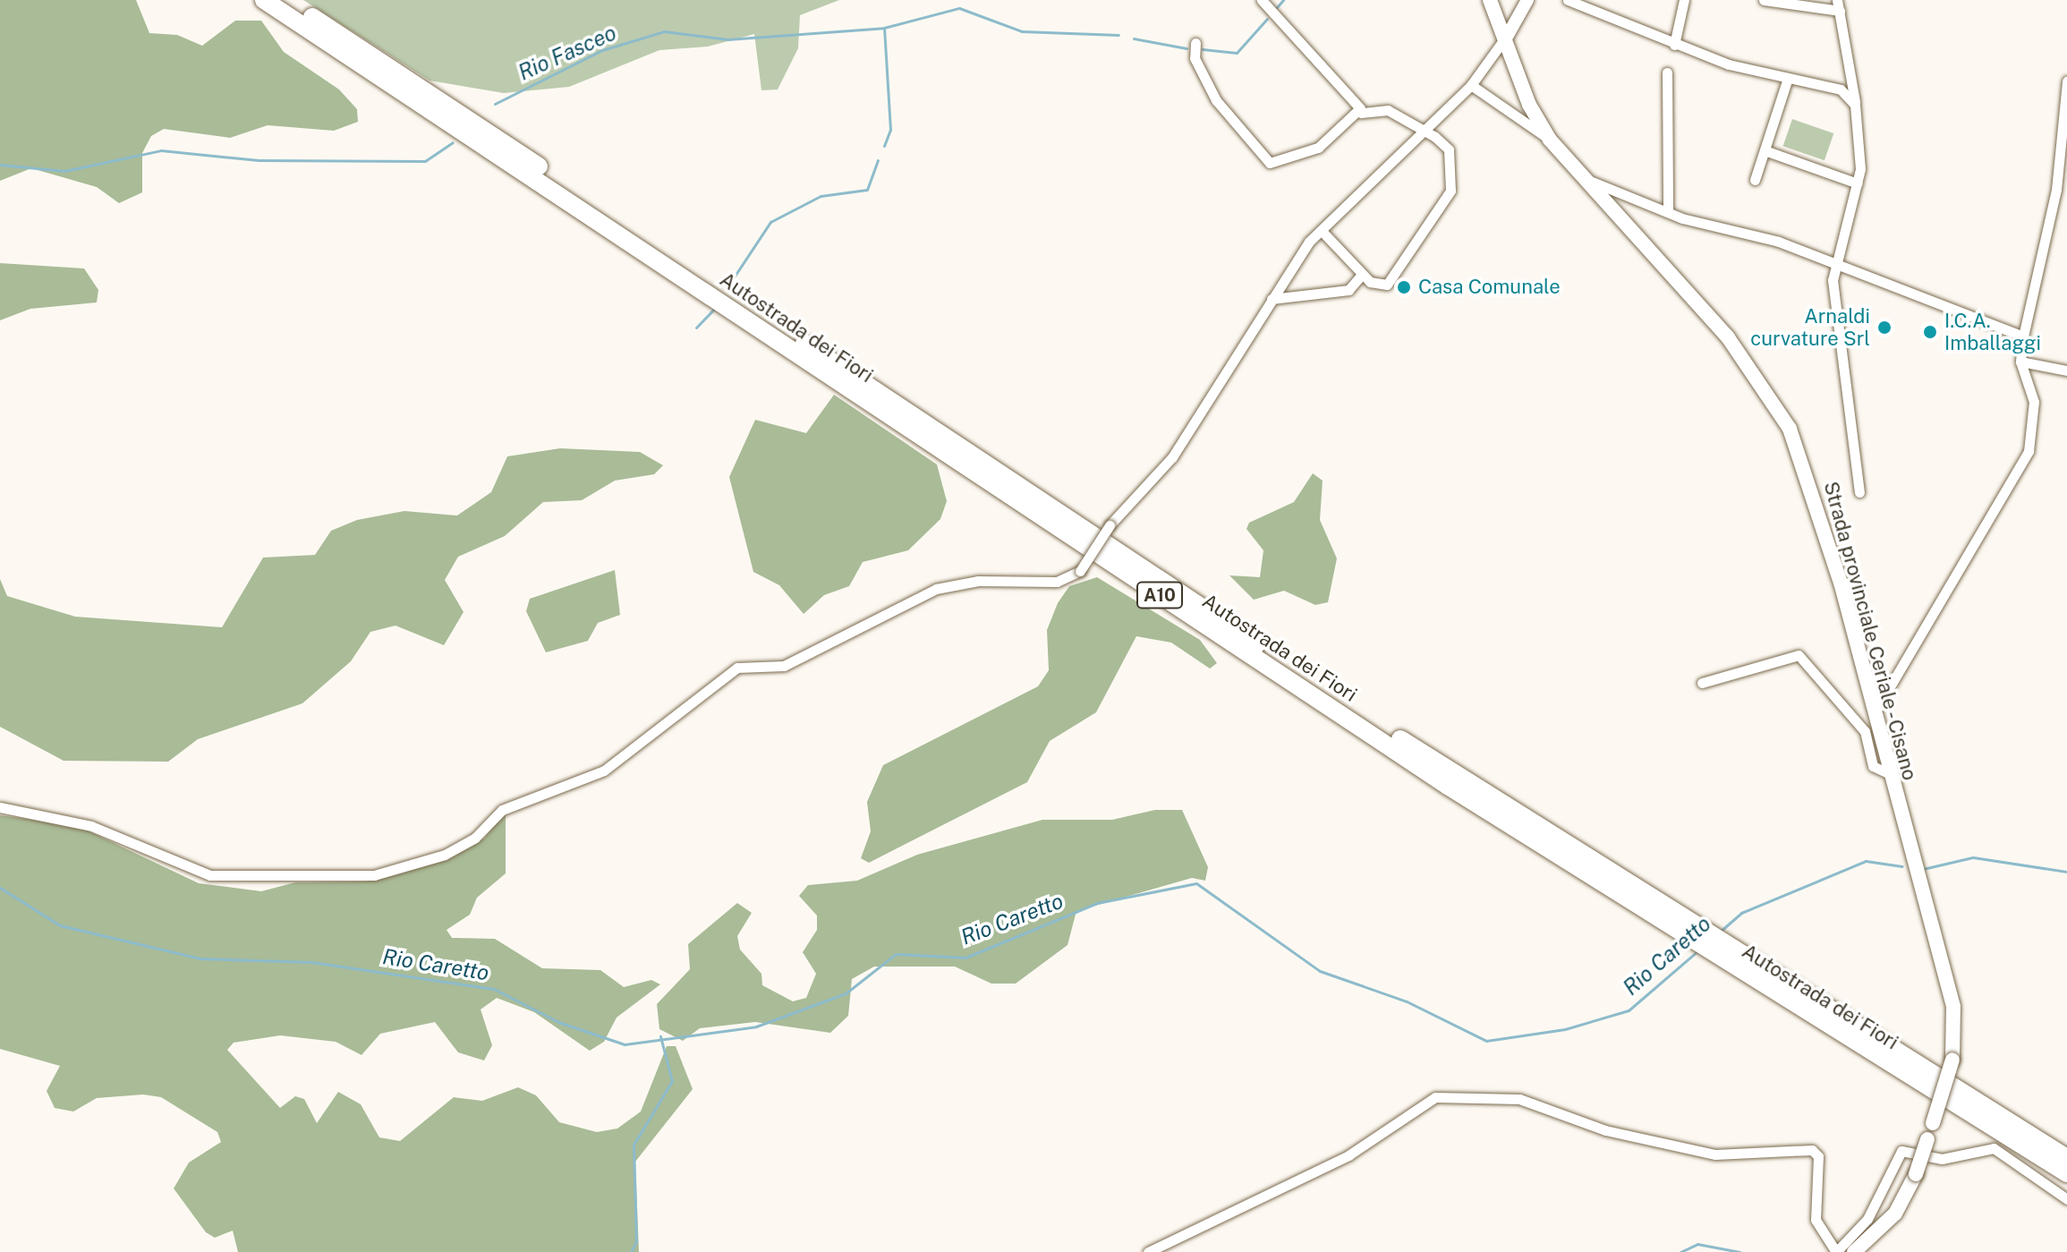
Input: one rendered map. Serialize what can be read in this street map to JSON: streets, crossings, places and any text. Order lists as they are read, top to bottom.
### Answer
{
  "streets": {
    "highway": ["Autostrada dei Fiori", "A10"],
    "main road": ["Strada provinciale Ceriale - Cisano"]
  },
  "water": ["Rio Fasceo", "Rio Caretto"],
  "places": ["Casa Comunale", "Arnaldi curvature Srl", "I.C.A. Imballaggi"]
}
